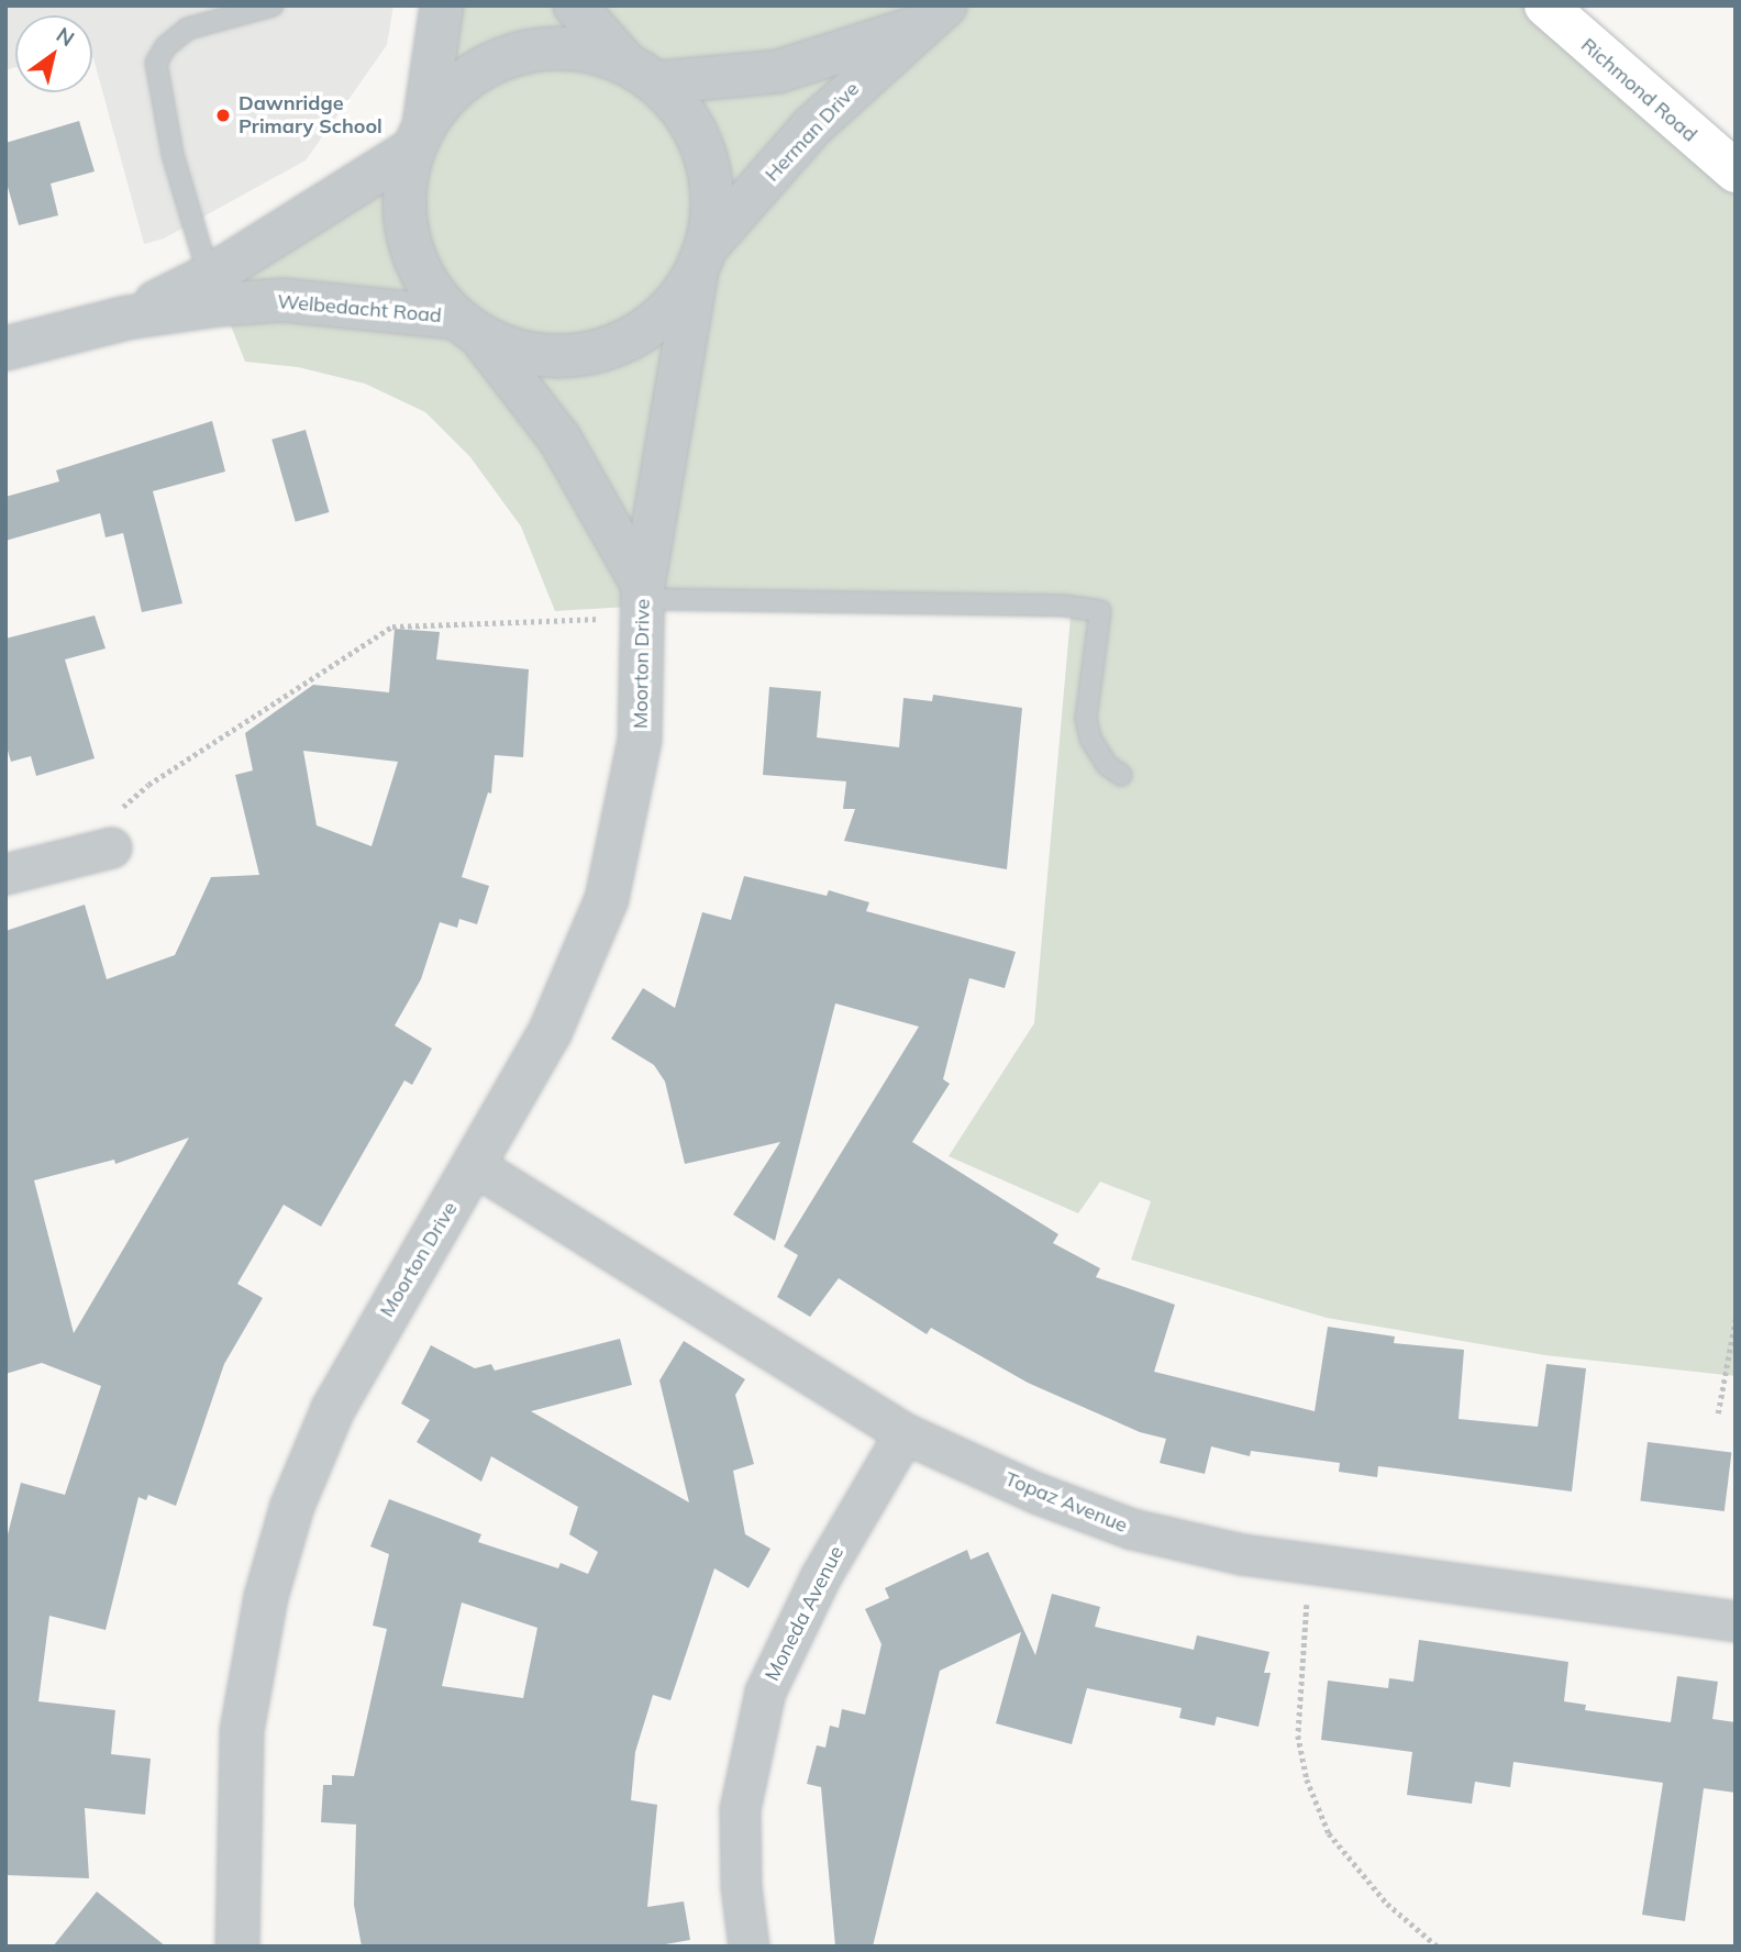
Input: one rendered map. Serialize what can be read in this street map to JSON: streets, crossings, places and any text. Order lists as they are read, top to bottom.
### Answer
{
  "streets": {
    "highway": ["Richmond Road"],
    "street": [
      "Herman Drive",
      "Welbedacht Road",
      "Moorton Drive",
      "Topaz Avenue",
      "Moneda Avenue"
    ]
  },
  "crossings": [
    ["Herman Drive", "Welbedacht Road"],
    ["Herman Drive", "Moorton Drive"],
    ["Welbedacht Road", "Moorton Drive"],
    ["Moorton Drive", "Topaz Avenue"],
    ["Topaz Avenue", "Moneda Avenue"]
  ],
  "places": ["Dawnridge Primary School"],
  "north": "top right"
}
